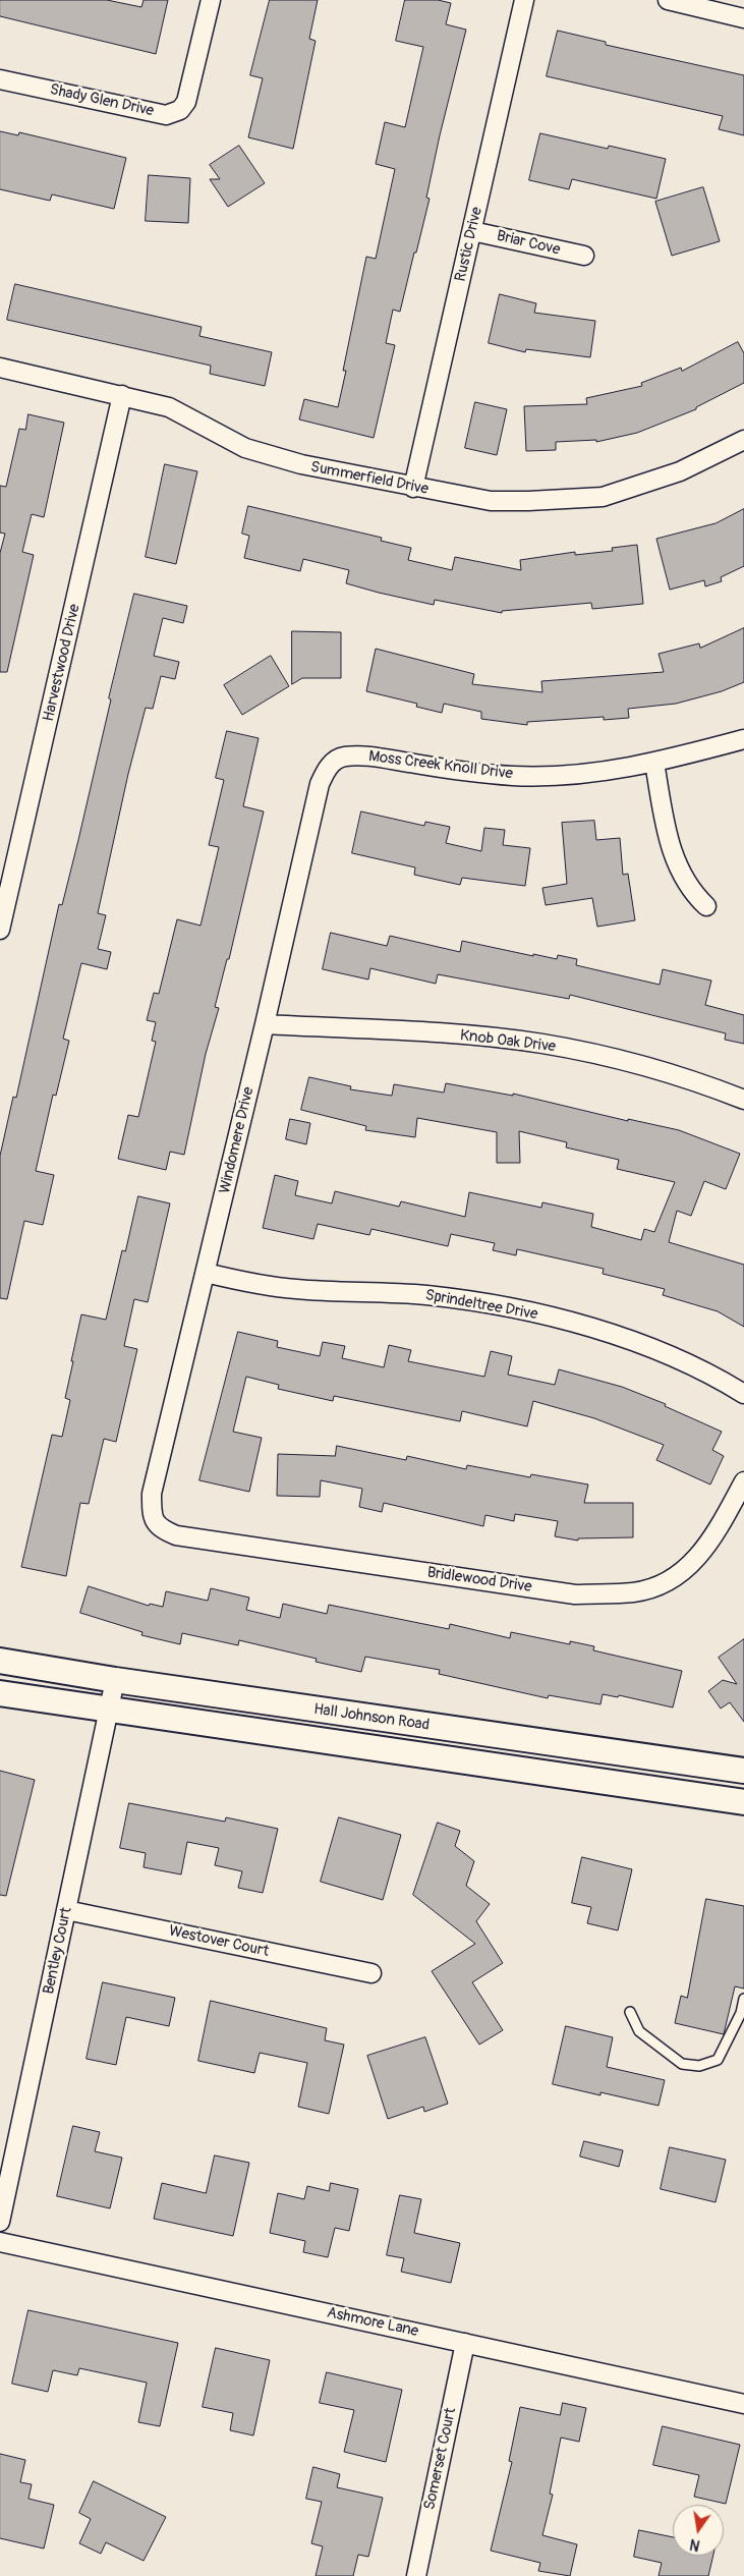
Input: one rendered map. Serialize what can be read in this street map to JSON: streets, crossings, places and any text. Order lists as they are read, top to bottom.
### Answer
{
  "streets": {
    "main road": ["Hall Johnson Road"],
    "street": [
      "Shady Glen Drive",
      "Briar Cove",
      "Rustic Drive",
      "Summerfield Drive",
      "Harvestwood Drive",
      "Moss Creek Knoll Drive",
      "Knob Oak Drive",
      "Windomere Drive",
      "Sprindeltree Drive",
      "Bridlewood Drive",
      "Westover Court",
      "Bentley Court",
      "Ashmore Lane",
      "Somerset Court"
    ]
  },
  "crossings": [
    ["Briar Cove", "Rustic Drive"],
    ["Rustic Drive", "Summerfield Drive"],
    ["Summerfield Drive", "Harvestwood Drive"],
    ["Moss Creek Knoll Drive", "Windomere Drive"],
    ["Knob Oak Drive", "Windomere Drive"],
    ["Windomere Drive", "Sprindeltree Drive"],
    ["Windomere Drive", "Bridlewood Drive"],
    ["Hall Johnson Road", "Bentley Court"],
    ["Westover Court", "Bentley Court"],
    ["Ashmore Lane", "Somerset Court"]
  ],
  "north": "bottom"
}
